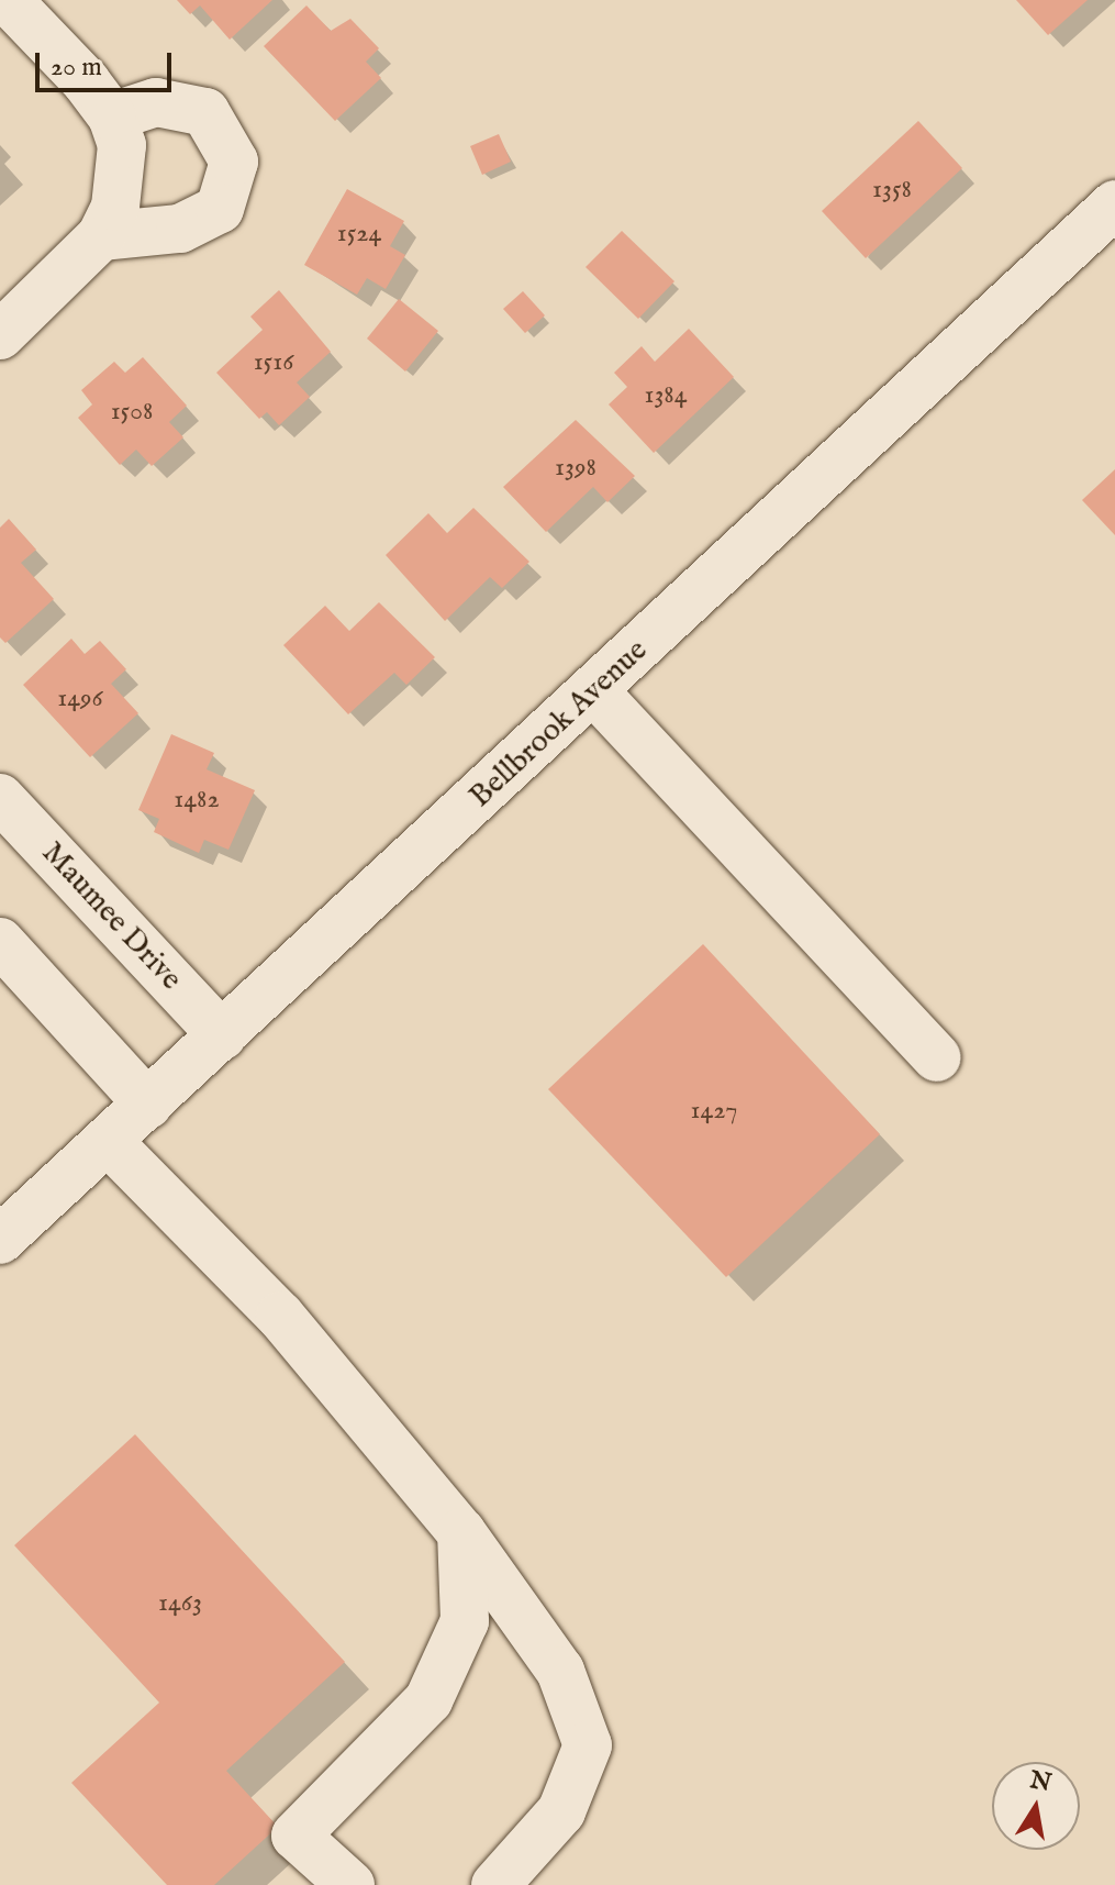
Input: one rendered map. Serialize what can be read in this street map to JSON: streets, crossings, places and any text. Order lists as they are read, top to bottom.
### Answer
{
  "streets": {
    "street": ["Bellbrook Avenue", "Maumee Drive"]
  },
  "crossings": [
    ["Bellbrook Avenue", "Maumee Drive"]
  ],
  "house_numbers": [
    "1358",
    "1524",
    "1516",
    "1384",
    "1508",
    "1398",
    "1496",
    "1482",
    "1427",
    "1463"
  ],
  "scale_bar": "20 m",
  "north": "top"
}
